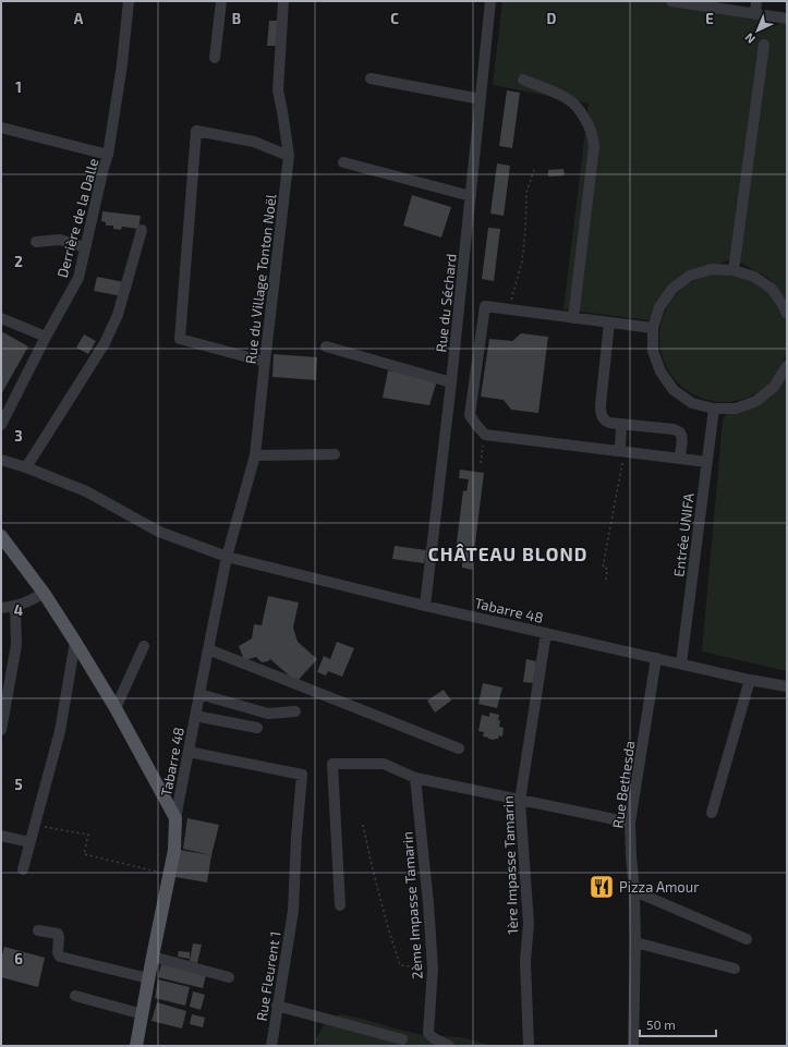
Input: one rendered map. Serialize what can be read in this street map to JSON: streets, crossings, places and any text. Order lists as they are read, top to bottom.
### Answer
{
  "streets": {
    "street": [
      "Derrière de la Dalle",
      "Rue du Village Tonton Noël",
      "Rue du Séchard",
      "Entrée UNIFA",
      "Tabarre 48",
      "Rue Bethesda",
      "1ère Impasse Tamarin",
      "2ème Impasse Tamarin",
      "Rue Fleurent 1"
    ]
  },
  "crossings": [
    ["Rue du Village Tonton Noël", "Tabarre 48"],
    ["Rue du Séchard", "Tabarre 48"],
    ["Entrée UNIFA", "Tabarre 48"],
    ["Tabarre 48", "Rue Bethesda"],
    ["Tabarre 48", "1ère Impasse Tamarin"],
    ["Tabarre 48", "Rue Fleurent 1"]
  ],
  "districts": ["CHÂTEAU BLOND"],
  "places": {
    "restaurant": ["Pizza Amour"]
  },
  "scale_bar": "50 m",
  "north": "bottom left",
  "grid": {
    "columns": [
      "A",
      "B",
      "C",
      "D",
      "E"
    ],
    "rows": [
      "1",
      "2",
      "3",
      "4",
      "5",
      "6"
    ]
  }
}
